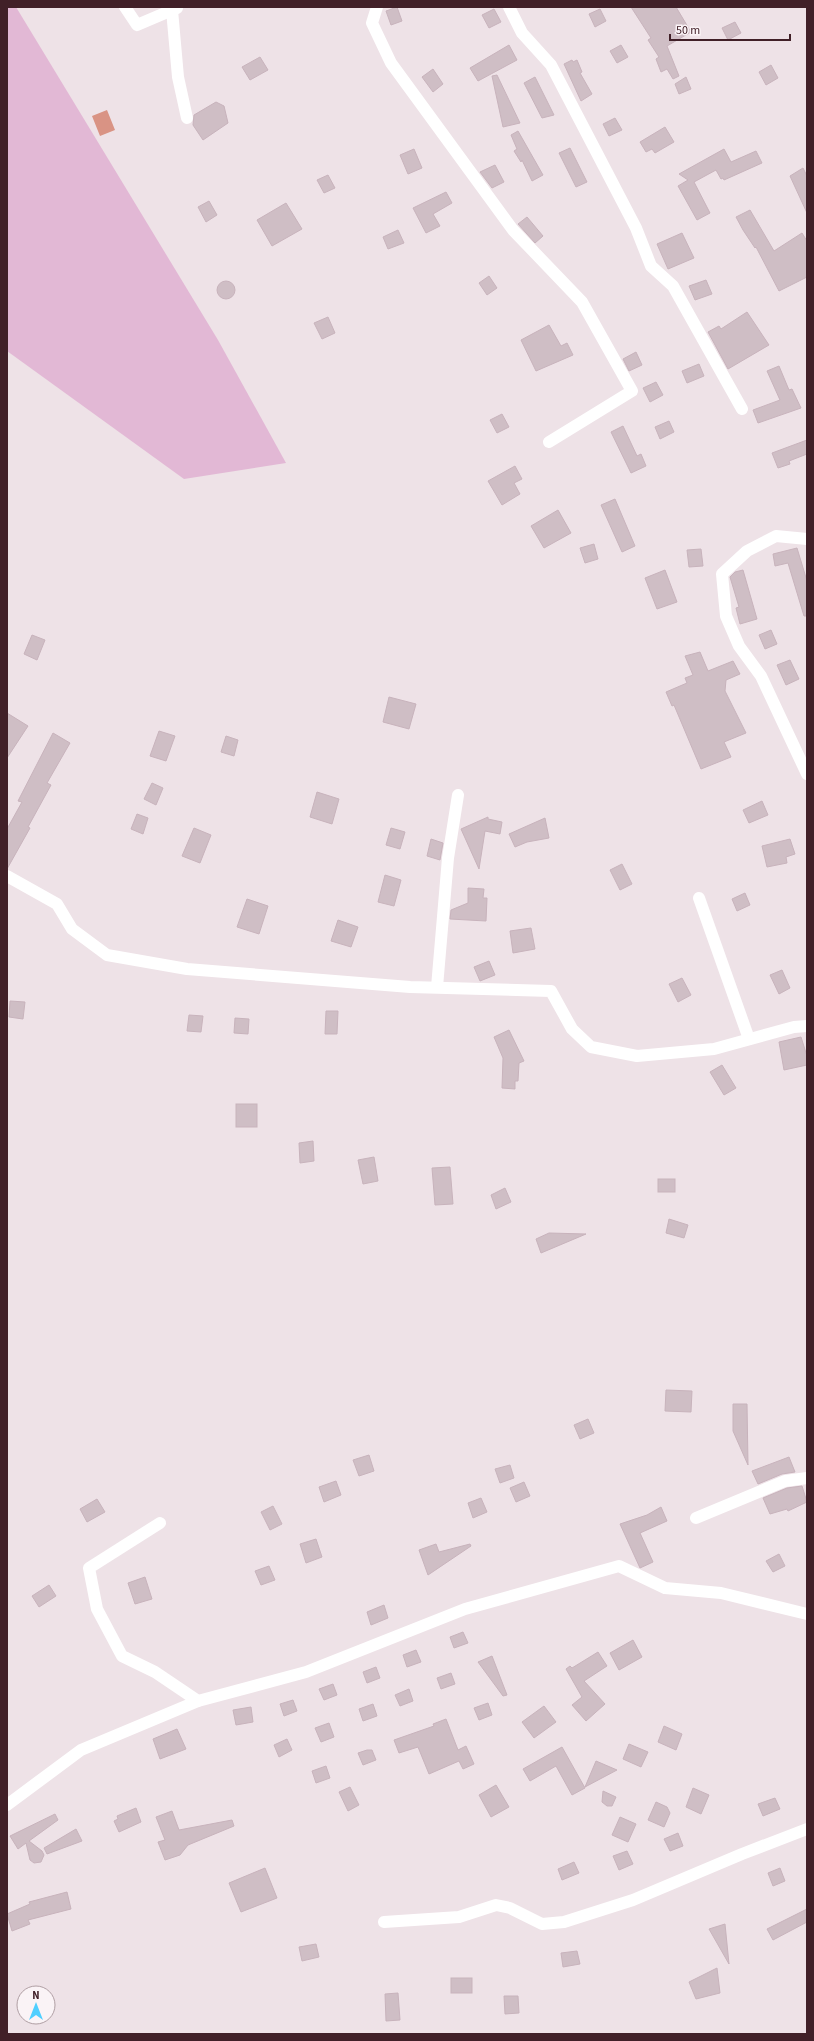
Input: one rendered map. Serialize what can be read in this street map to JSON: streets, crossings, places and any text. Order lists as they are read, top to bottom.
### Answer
{
  "scale_bar": "50 m",
  "north": "top"
}
